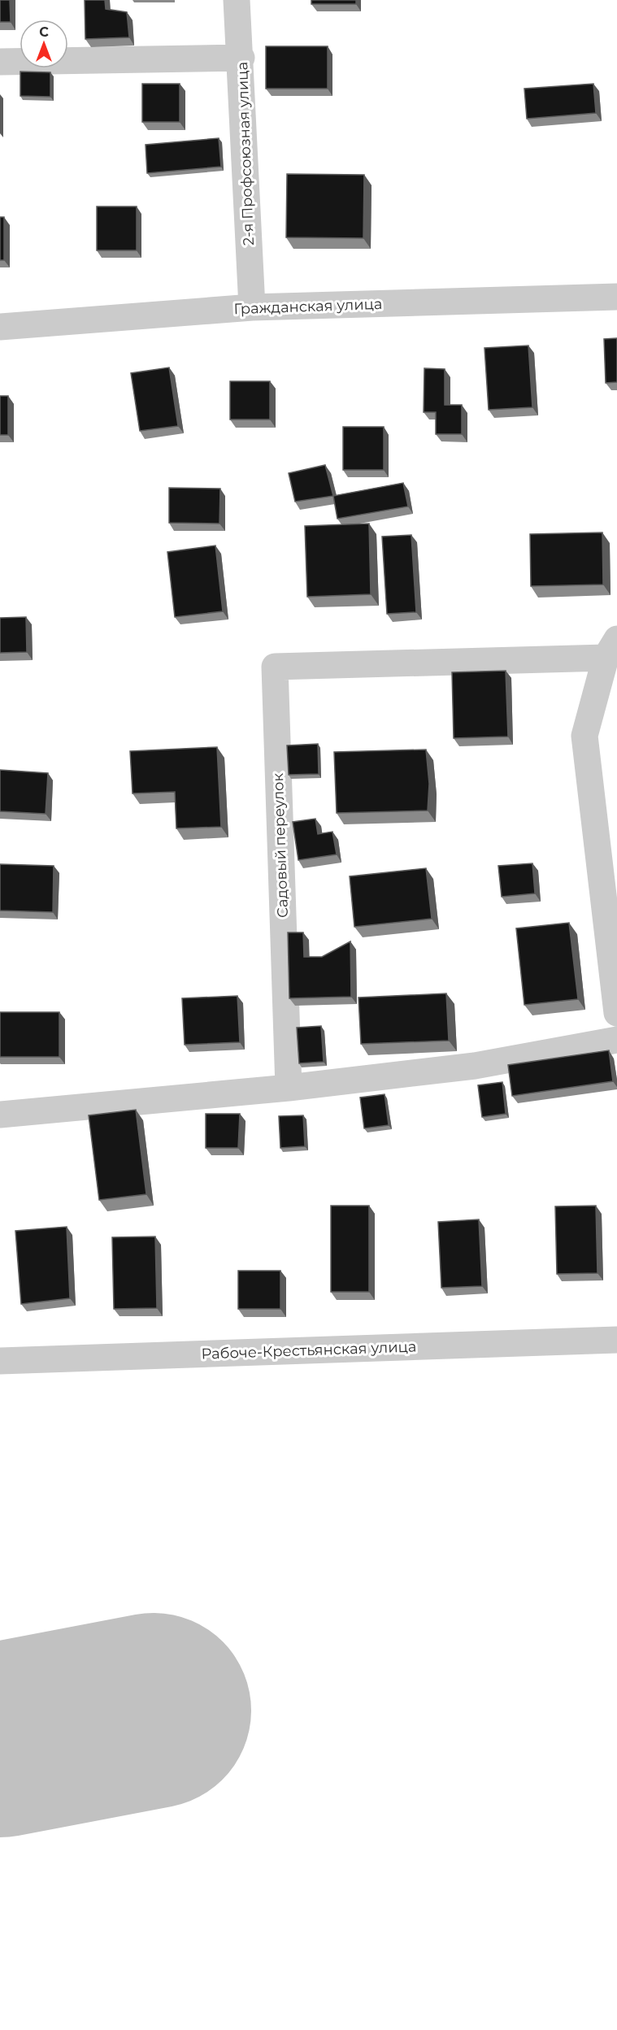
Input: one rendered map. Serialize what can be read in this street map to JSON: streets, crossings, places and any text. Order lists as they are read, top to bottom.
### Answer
{
  "streets": {
    "street": [
      "2-я Профсоюзная улица",
      "Гражданская улица",
      "Садовый переулок",
      "Рабоче-Крестьянская улица"
    ]
  },
  "crossings": [
    ["2-я Профсоюзная улица", "Гражданская улица"]
  ],
  "north": "top"
}
